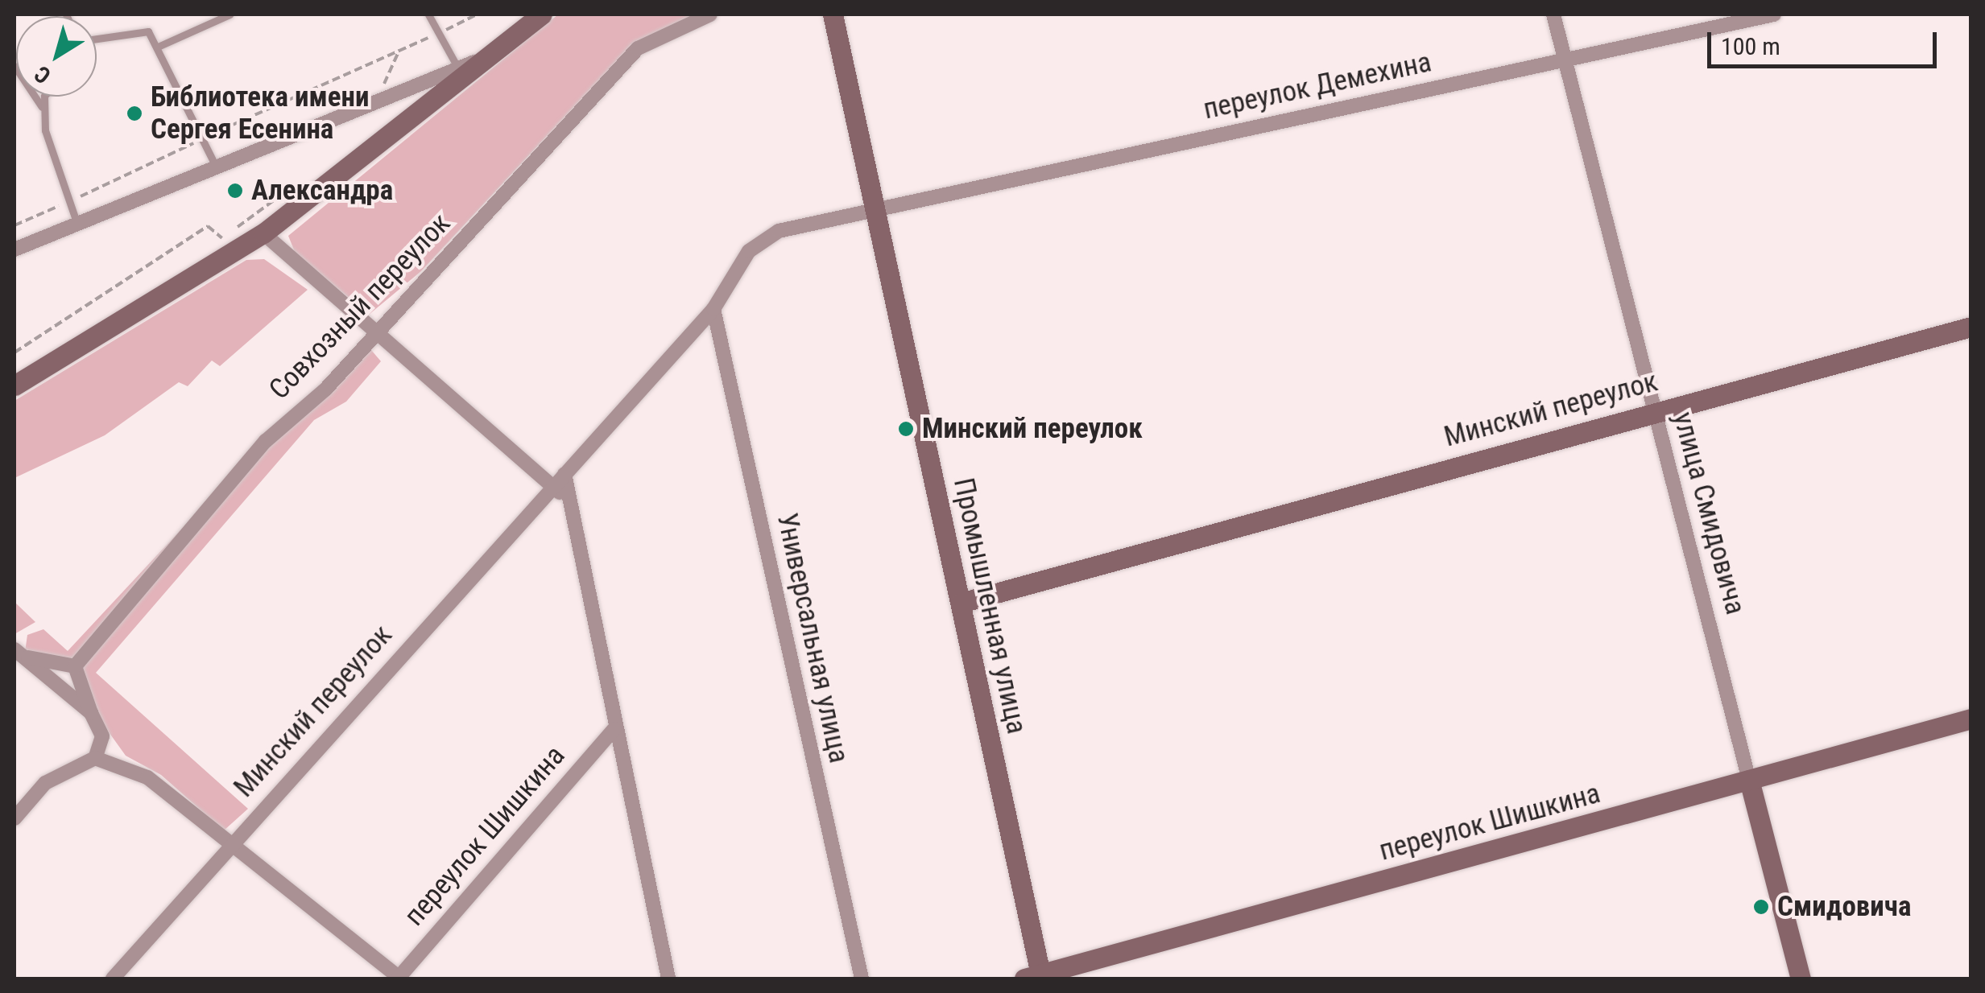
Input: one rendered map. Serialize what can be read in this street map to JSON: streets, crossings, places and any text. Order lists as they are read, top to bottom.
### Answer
{
  "streets": {
    "main road": [
      "Минский переулок",
      "улица Смидовича",
      "Промышленная улица",
      "переулок Шишкина"
    ],
    "street": ["переулок Демехина", "Совхозный переулок", "Универсальная улица"]
  },
  "crossings": [
    ["переулок Демехина", "Минский переулок"],
    ["переулок Демехина", "улица Смидовича"],
    ["переулок Демехина", "Промышленная улица"],
    ["Минский переулок", "улица Смидовича"],
    ["Минский переулок", "Промышленная улица"],
    ["Минский переулок", "Универсальная улица"],
    ["улица Смидовича", "переулок Шишкина"],
    ["Промышленная улица", "переулок Шишкина"]
  ],
  "places": [
    "Библиотека имени Сергея Есенина",
    "Александра",
    "Минский переулок",
    "Смидовича"
  ],
  "scale_bar": "100 m",
  "north": "bottom left"
}
